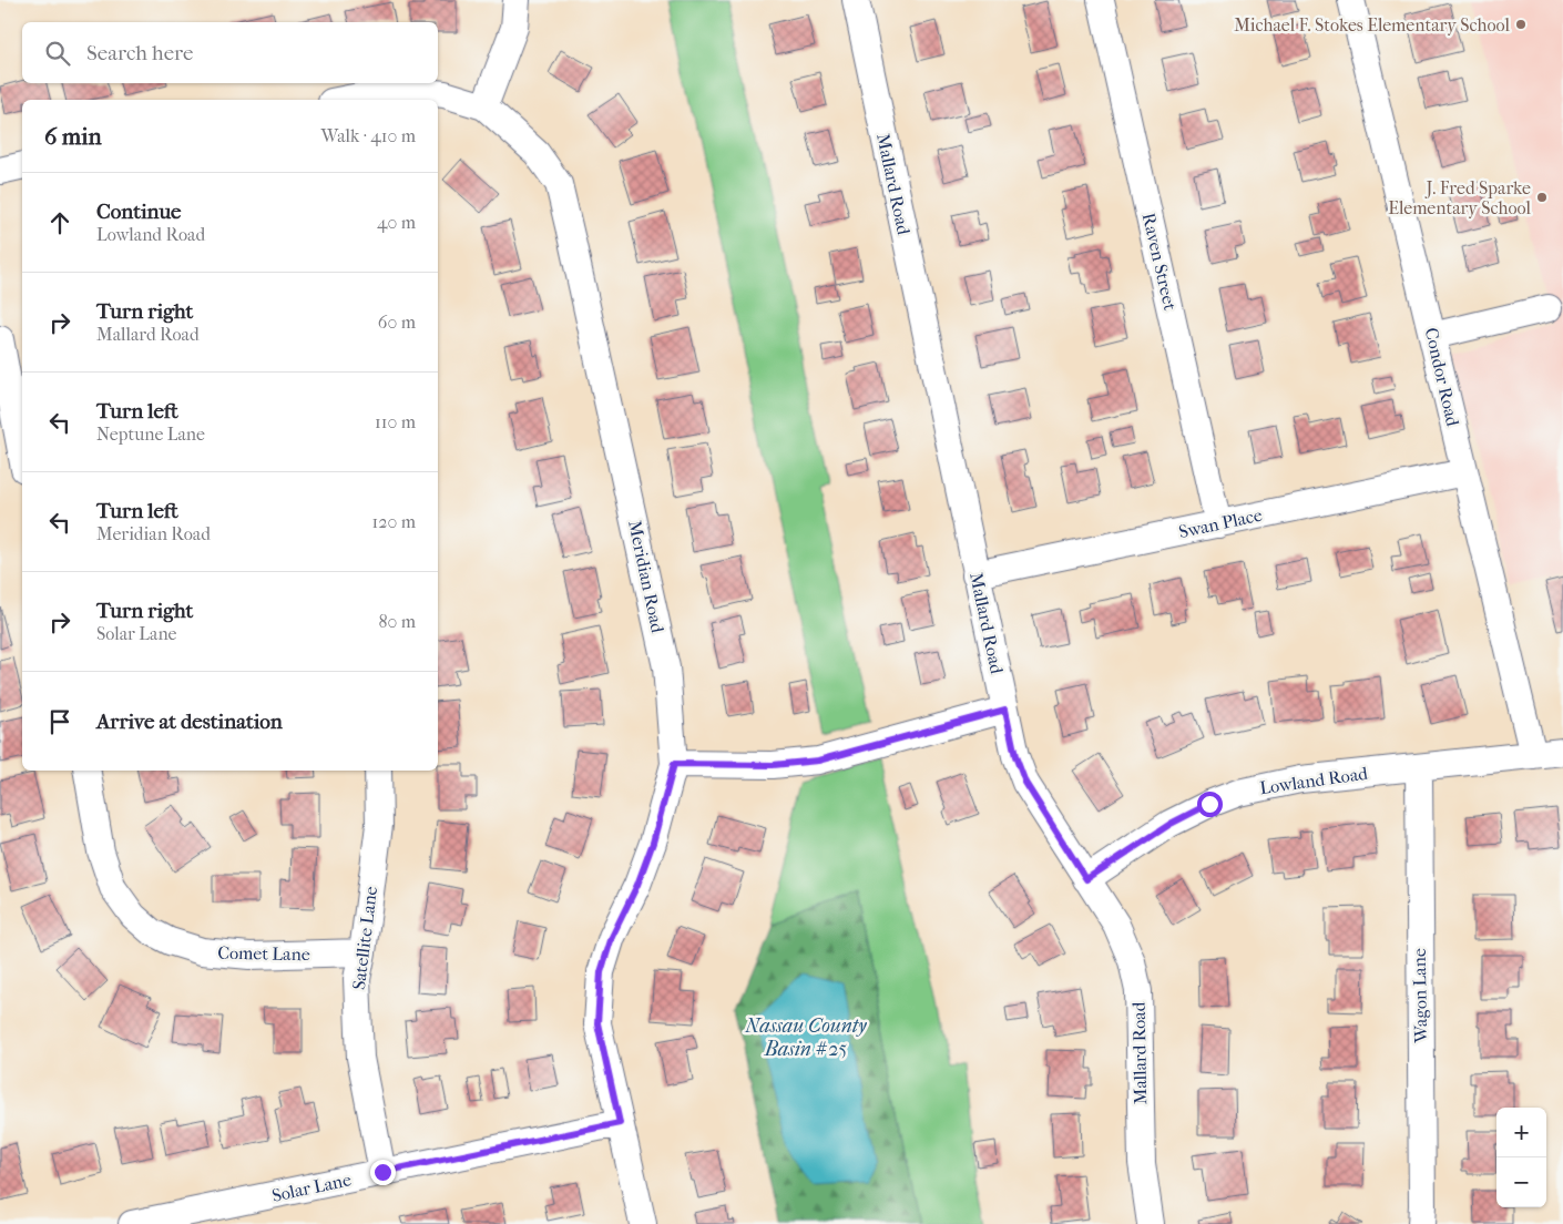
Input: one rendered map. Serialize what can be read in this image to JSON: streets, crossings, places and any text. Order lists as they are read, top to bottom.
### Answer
{
  "streets": {
    "street": [
      "Mallard Road",
      "Raven Street",
      "Condor Road",
      "Swan Place",
      "Meridian Road",
      "Lowland Road",
      "Satellite Lane",
      "Comet Lane",
      "Wagon Lane",
      "Solar Lane"
    ]
  },
  "crossings": [
    ["Mallard Road", "Swan Place"],
    ["Mallard Road", "Lowland Road"],
    ["Raven Street", "Swan Place"],
    ["Condor Road", "Swan Place"],
    ["Condor Road", "Lowland Road"],
    ["Meridian Road", "Solar Lane"],
    ["Lowland Road", "Wagon Lane"],
    ["Satellite Lane", "Comet Lane"],
    ["Satellite Lane", "Solar Lane"]
  ],
  "water": ["Nassau County Basin #25"],
  "places": ["Michael F. Stokes Elementary School", "J. Fred Sparke Elementary School"],
  "page": {
    "search": "Search here",
    "heading": ["6 min", "Walk · 410 m"],
    "list": [
      ["Continue", "Lowland Road", "40 m"],
      ["Turn right", "Mallard Road", "60 m"],
      ["Turn left", "Neptune Lane", "110 m"],
      ["Turn left", "Meridian Road", "120 m"],
      ["Turn right", "Solar Lane", "80 m"],
      "Arrive at destination"
    ],
    "map_buttons": ["+", "−"]
  }
}
